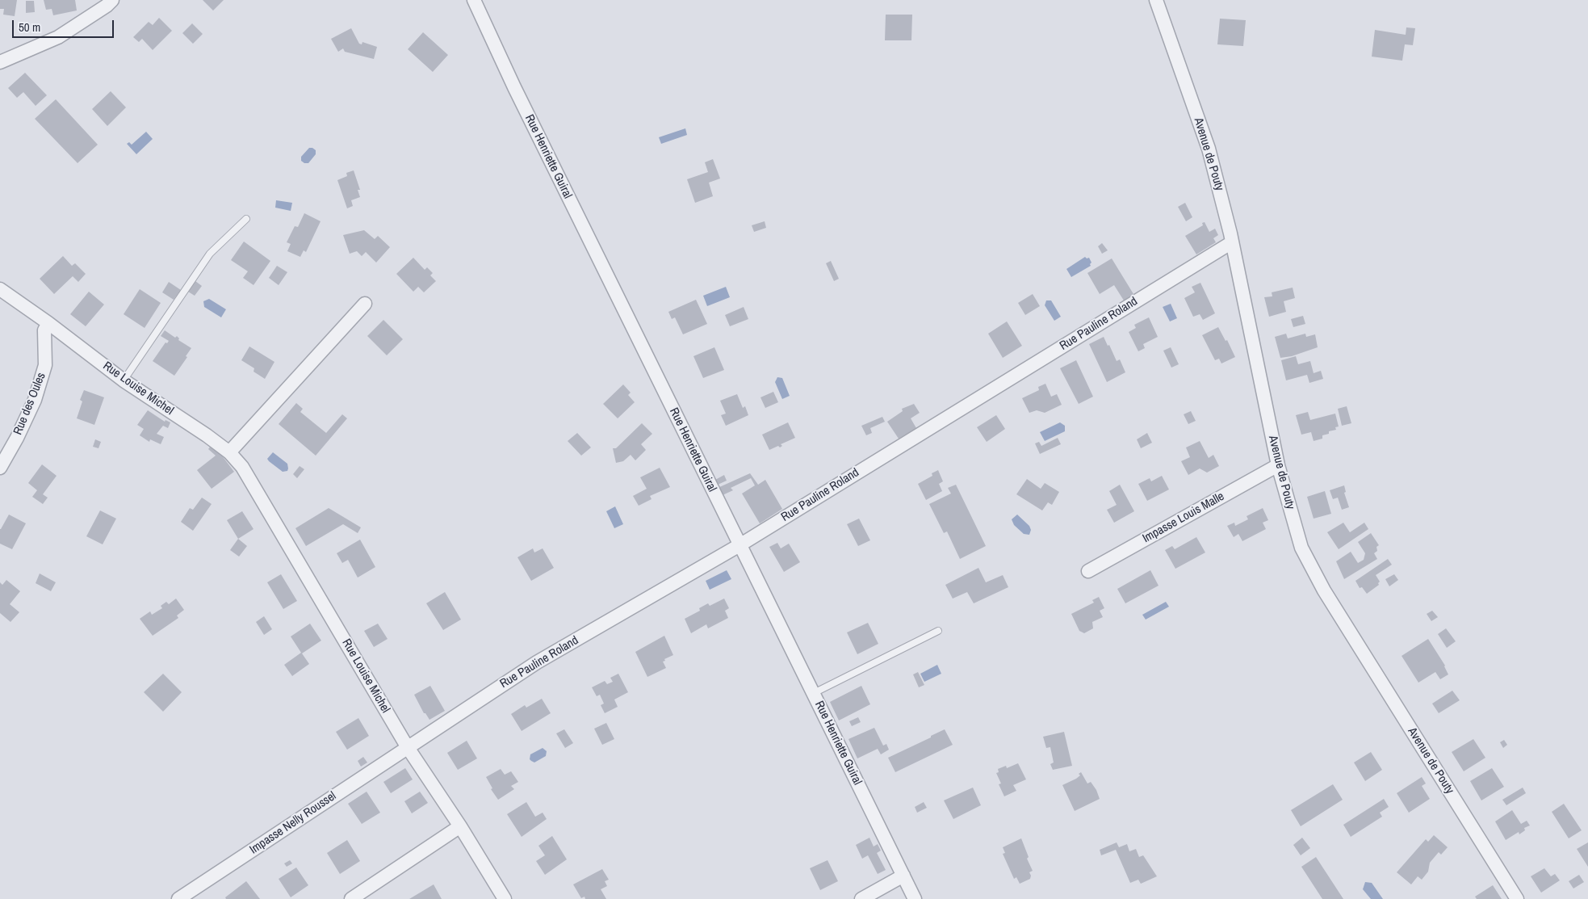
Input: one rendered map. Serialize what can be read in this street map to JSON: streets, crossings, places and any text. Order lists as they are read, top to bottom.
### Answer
{
  "streets": {
    "street": [
      "Avenue de Pouty",
      "Rue Henriette Guiral",
      "Rue Pauline Roland",
      "Rue Louise Michel",
      "Rue des Oules",
      "Impasse Louis Malle",
      "Impasse Nelly Roussel"
    ]
  },
  "crossings": [
    ["Avenue de Pouty", "Rue Pauline Roland"],
    ["Avenue de Pouty", "Impasse Louis Malle"],
    ["Rue Henriette Guiral", "Rue Pauline Roland"],
    ["Rue Pauline Roland", "Rue Louise Michel"],
    ["Rue Pauline Roland", "Impasse Nelly Roussel"],
    ["Rue Louise Michel", "Rue des Oules"],
    ["Rue Louise Michel", "Impasse Nelly Roussel"]
  ],
  "scale_bar": "50 m"
}
